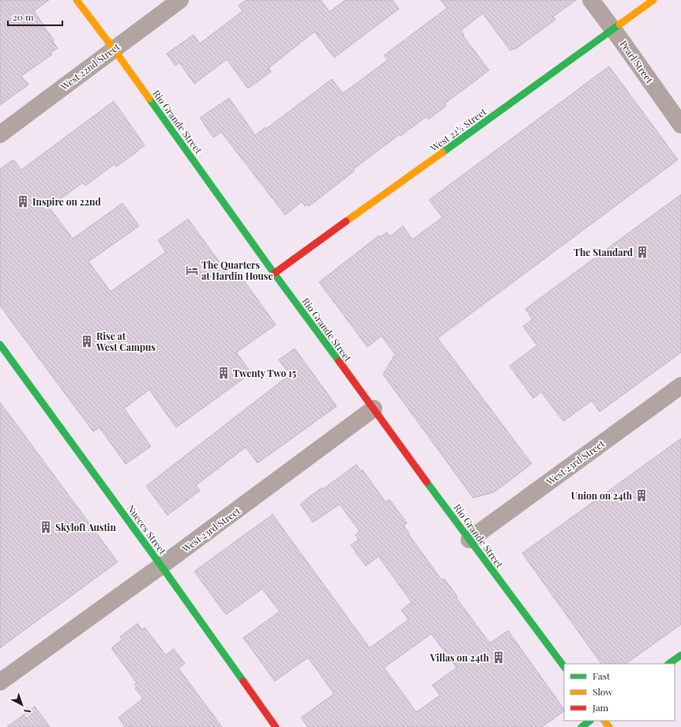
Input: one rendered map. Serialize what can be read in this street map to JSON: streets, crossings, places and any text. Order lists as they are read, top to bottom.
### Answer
{
  "streets": {
    "street": [
      "Pearl Street",
      "West 22nd Street",
      "Rio Grande Street",
      "West 22½ Street",
      "West 23rd Street",
      "Nueces Street"
    ]
  },
  "crossings": [
    ["Pearl Street", "West 22½ Street"],
    ["West 22nd Street", "Rio Grande Street"],
    ["Rio Grande Street", "West 22½ Street"],
    ["Rio Grande Street", "West 23rd Street"],
    ["West 23rd Street", "Nueces Street"]
  ],
  "places": {
    "building": [
      "Inspire on 22nd",
      "The Standard",
      "Rise at West Campus",
      "Twenty Two 15",
      "Union on 24th",
      "Skyloft Austin",
      "Villas on 24th"
    ],
    "hotel": ["The Quarters at Hardin House"]
  },
  "legend": ["Fast", "Slow", "Jam"],
  "scale_bar": "20 m",
  "north": "bottom right"
}
